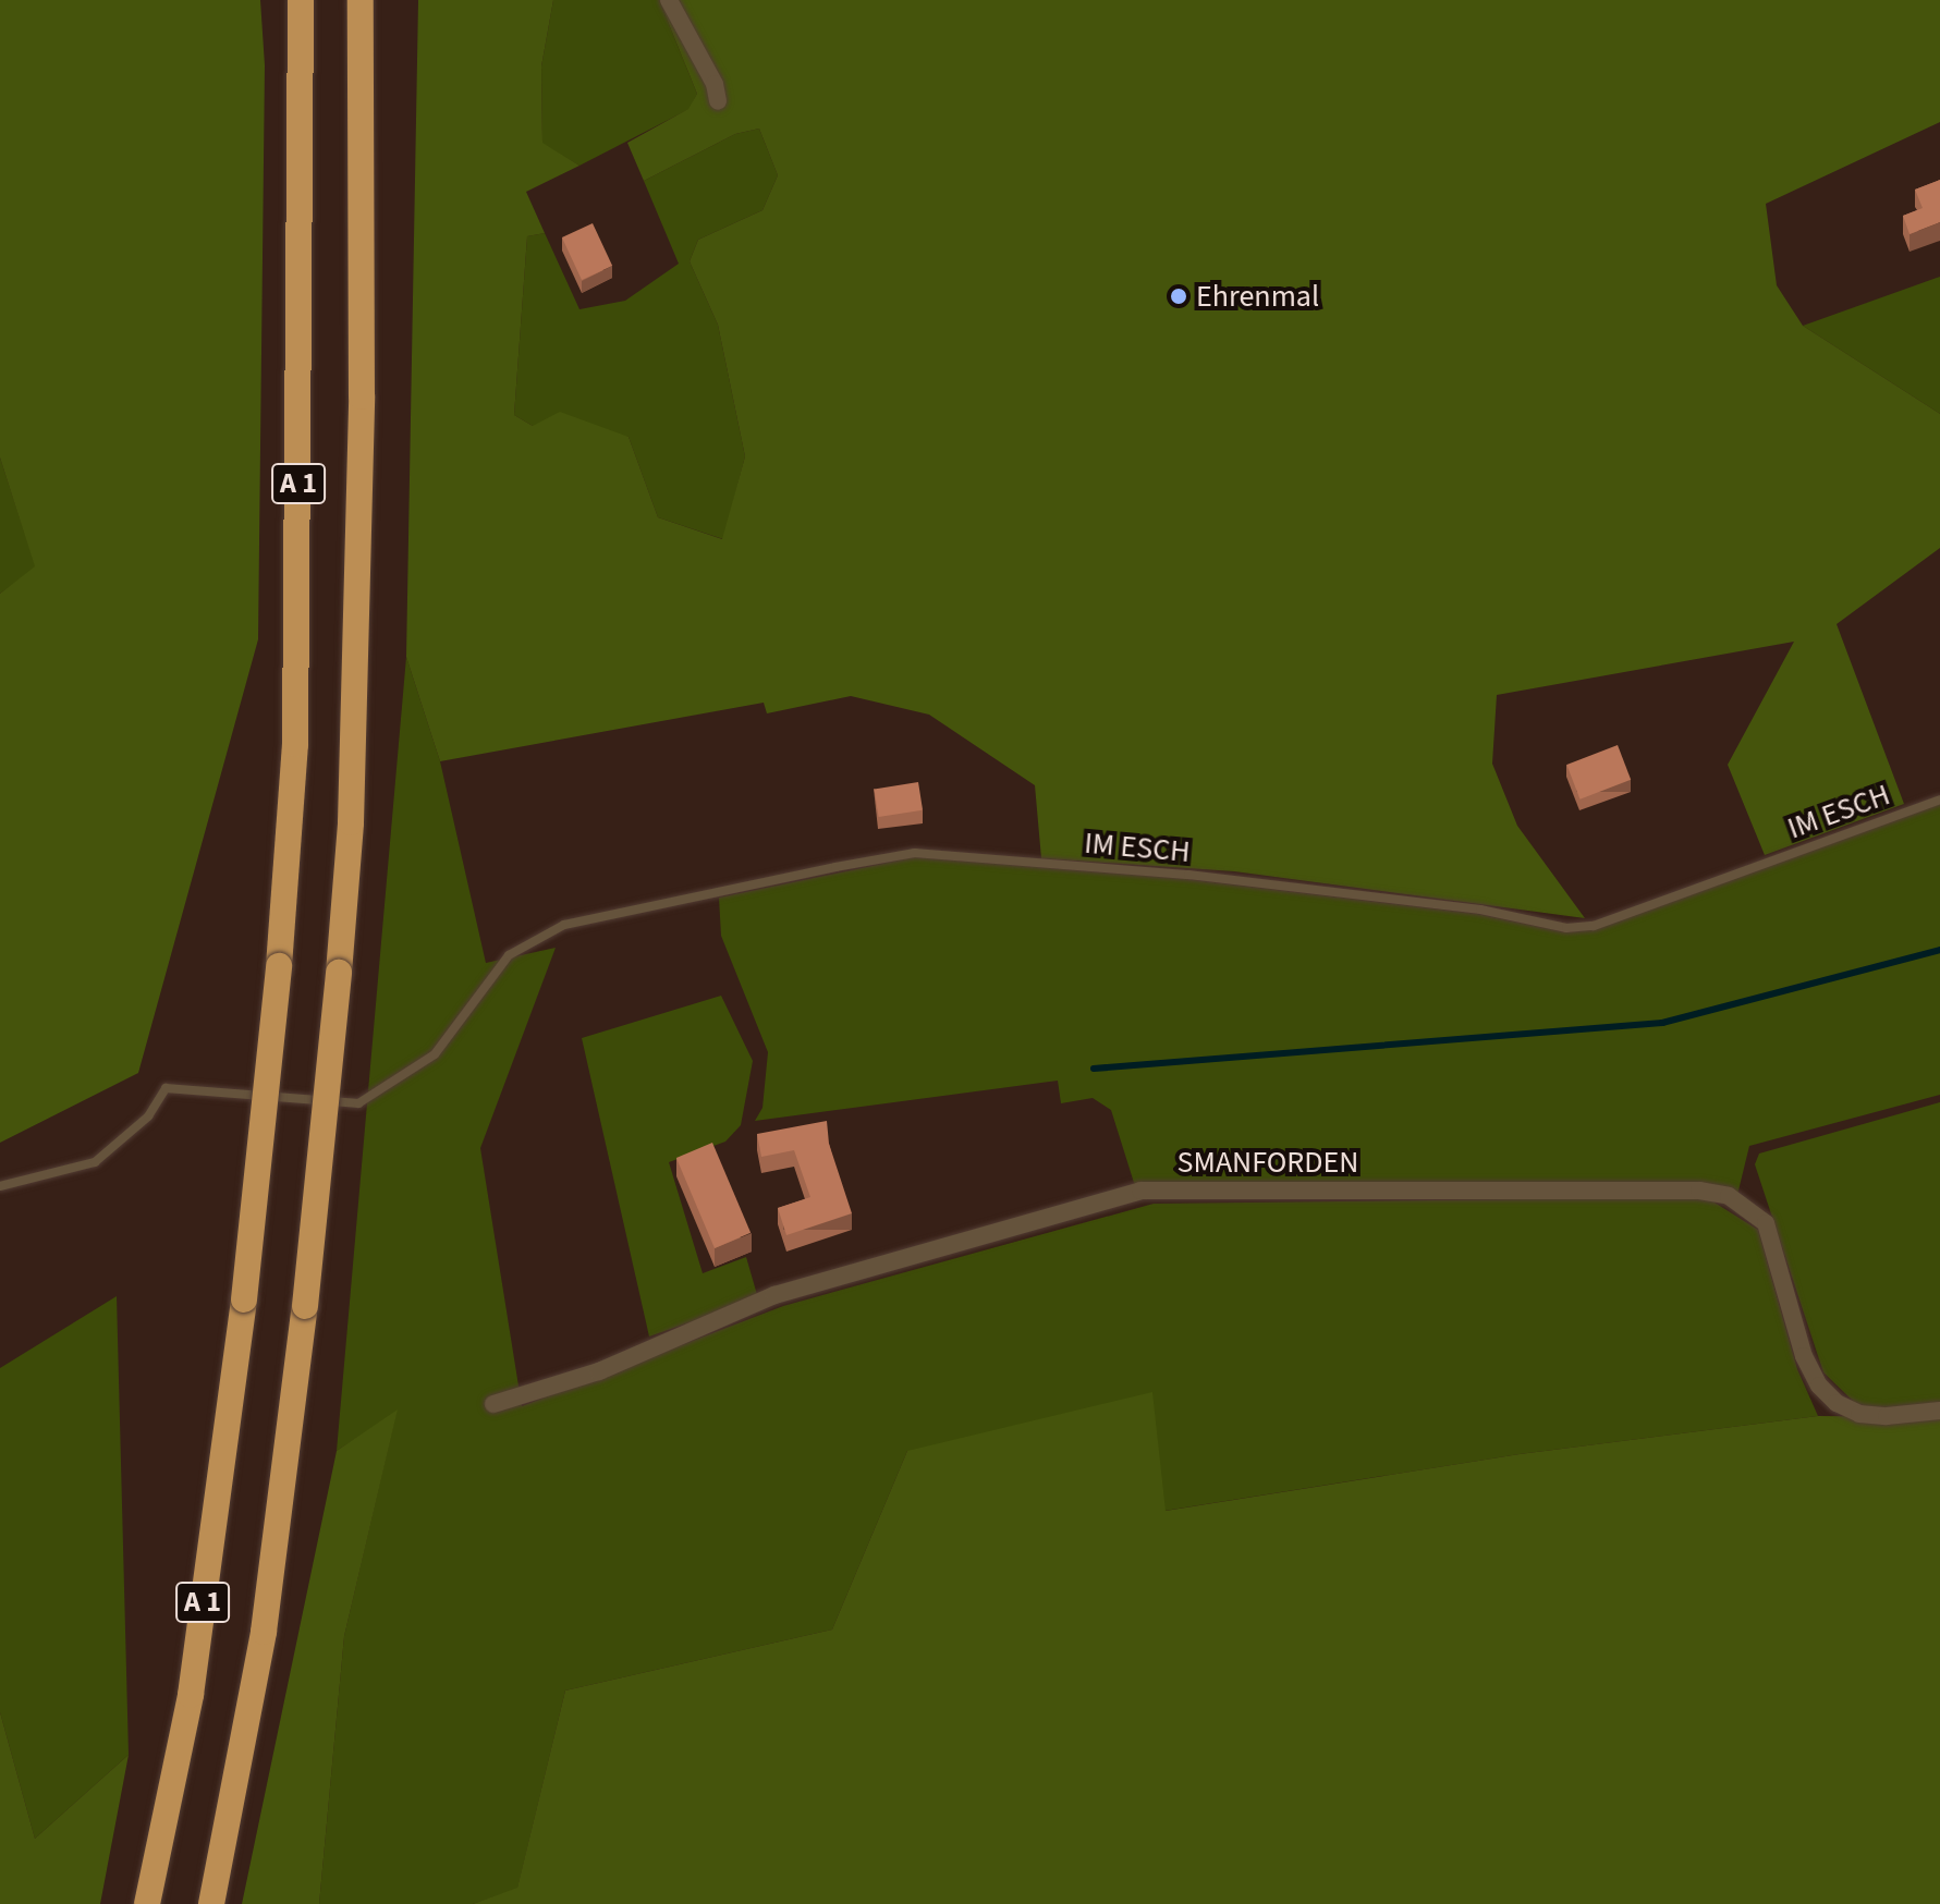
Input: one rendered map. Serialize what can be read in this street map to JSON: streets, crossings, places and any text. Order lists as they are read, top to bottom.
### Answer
{
  "streets": {
    "highway": ["A 1"],
    "street": ["SMANFORDEN"],
    "lane": ["IM ESCH"]
  },
  "places": ["Ehrenmal"]
}
